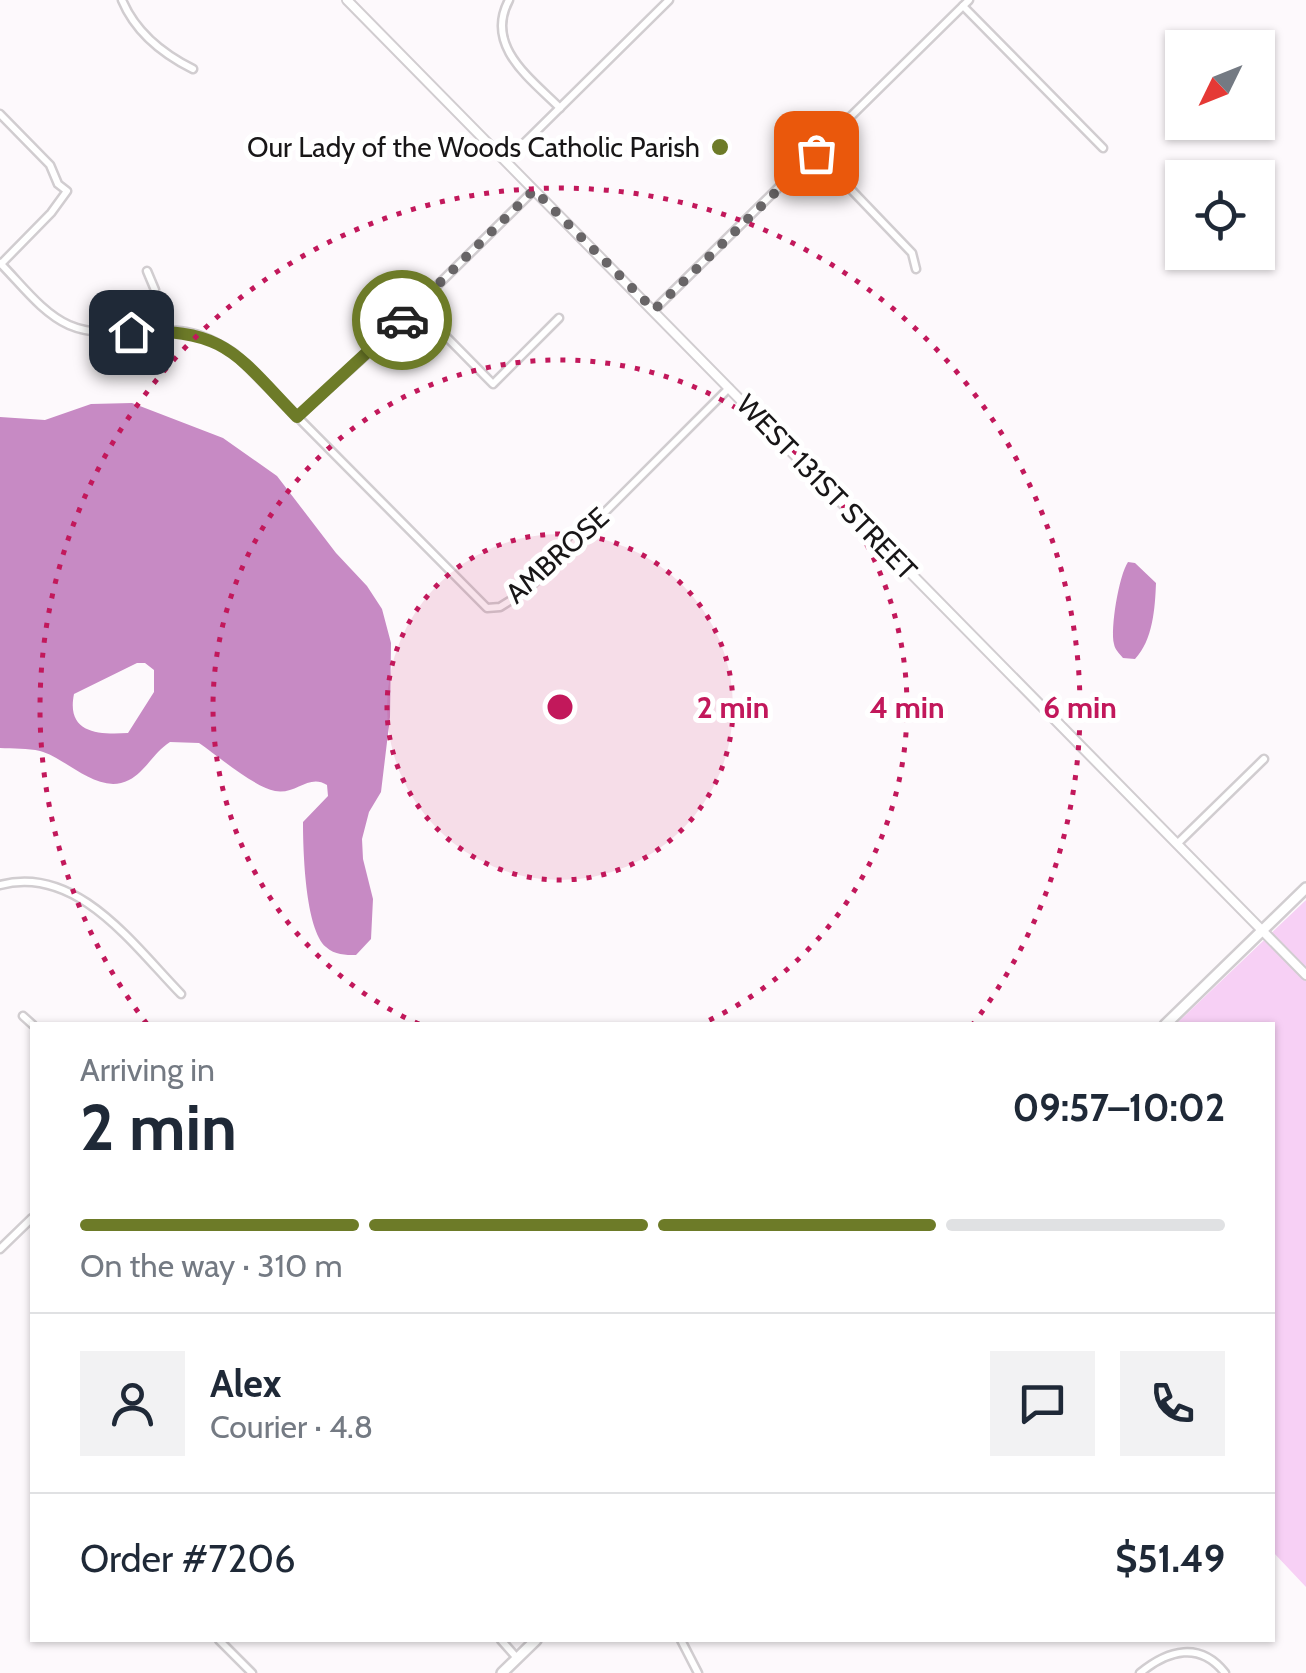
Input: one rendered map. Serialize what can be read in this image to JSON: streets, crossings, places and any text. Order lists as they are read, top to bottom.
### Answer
{
  "streets": {
    "street": ["WEST 131ST STREET", "AMBROSE"]
  },
  "crossings": [
    ["WEST 131ST STREET", "AMBROSE"]
  ],
  "places": ["Our Lady of the Woods Catholic Parish"],
  "north": "bottom left",
  "page": {
    "heading": ["2 min", "Arriving in", "09:57–10:02"],
    "panel": [
      "Alex",
      "Courier · 4.8",
      "Order #7206",
      "$51.49"
    ],
    "bar": "On the way · 310 m"
  },
  "rings": ["2 min", "4 min", "6 min"]
}
